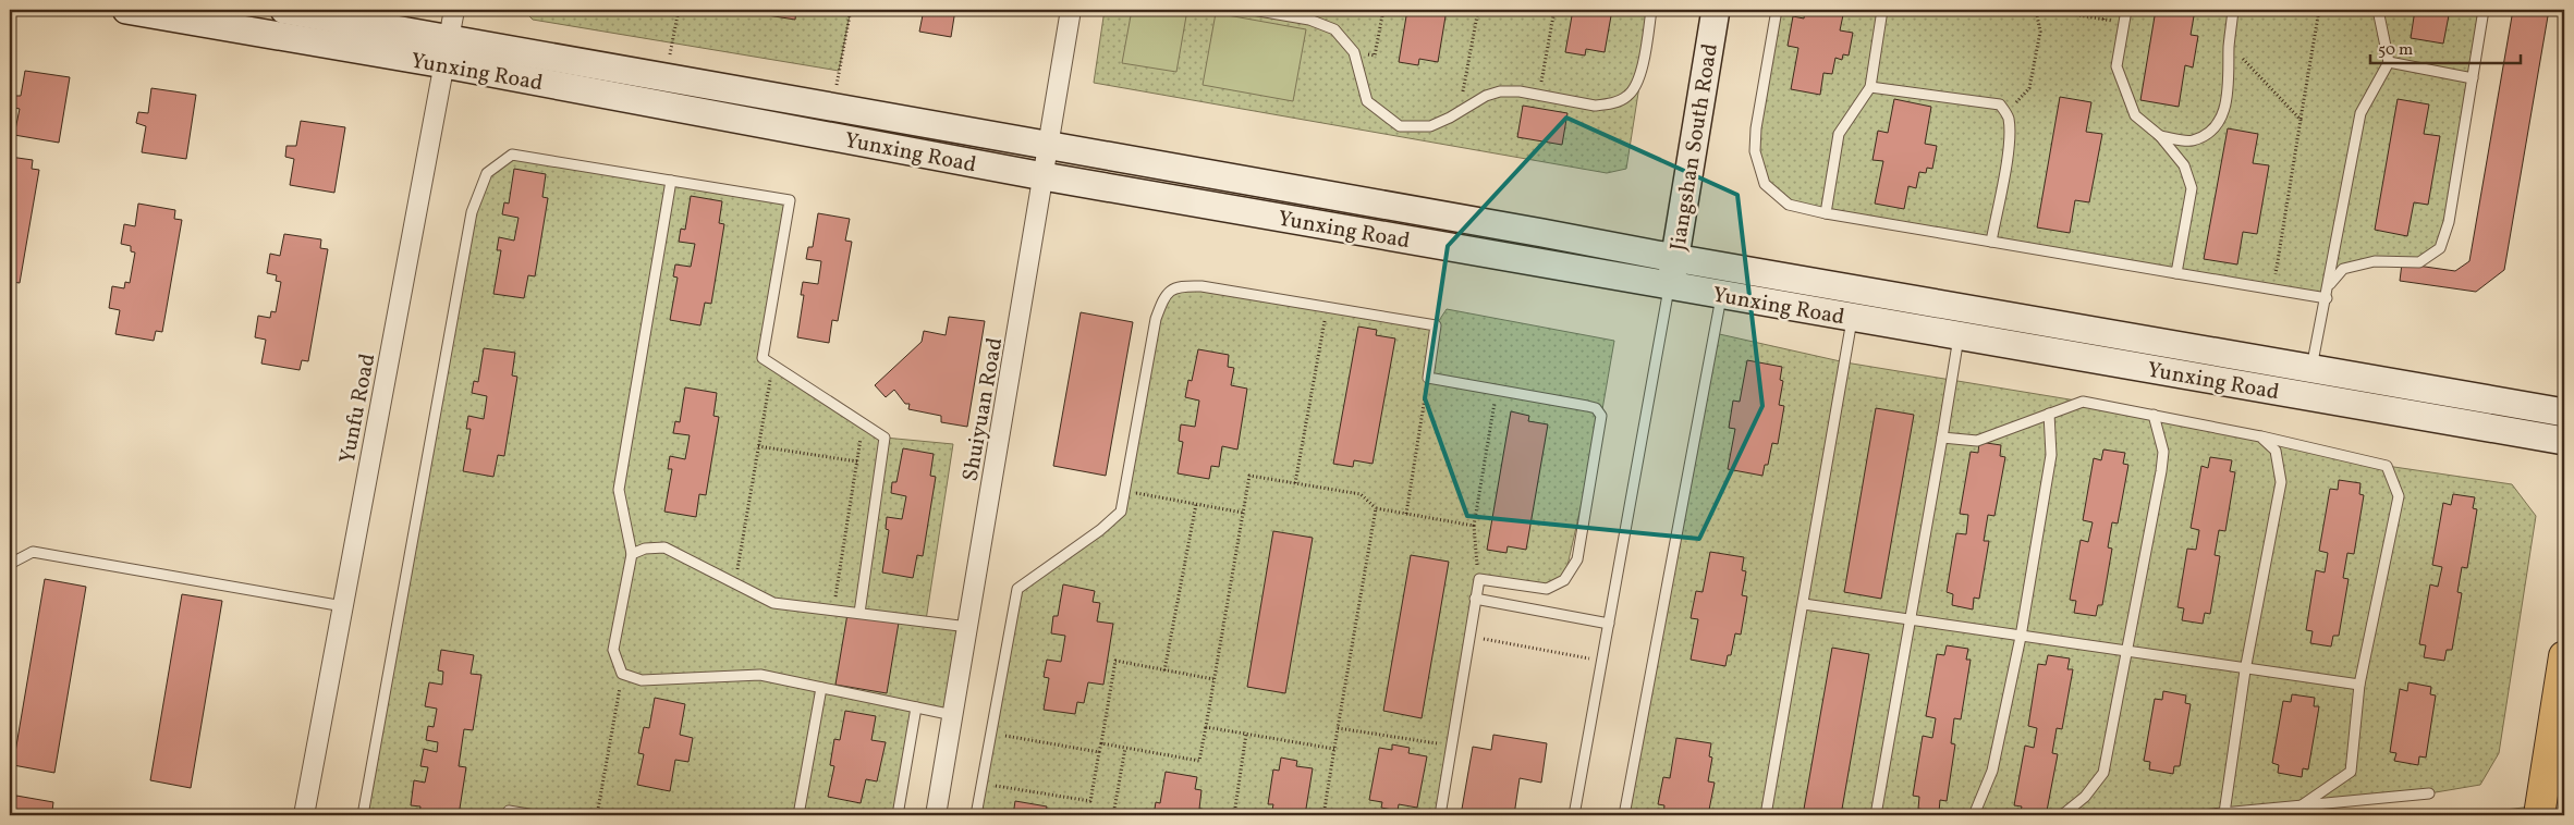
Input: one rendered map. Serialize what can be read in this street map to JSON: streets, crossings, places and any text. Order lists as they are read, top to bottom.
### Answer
{
  "streets": {
    "street": [
      "Yunxing Road",
      "Jiangshan South Road",
      "Yunfu Road",
      "Shuiyuan Road"
    ]
  },
  "crossings": [
    ["Yunxing Road", "Jiangshan South Road"],
    ["Yunxing Road", "Yunfu Road"],
    ["Yunxing Road", "Shuiyuan Road"]
  ],
  "scale_bar": "50 m"
}
